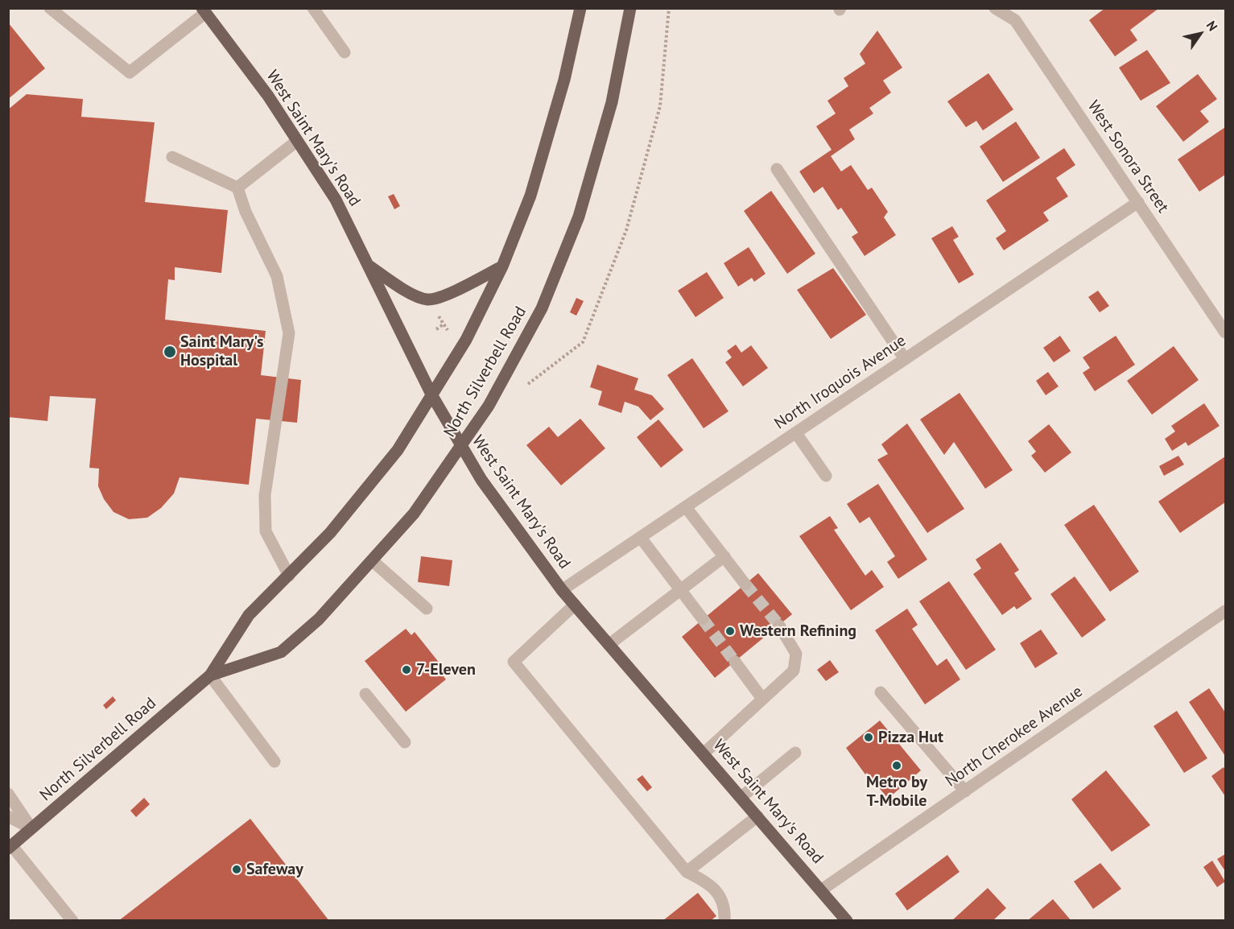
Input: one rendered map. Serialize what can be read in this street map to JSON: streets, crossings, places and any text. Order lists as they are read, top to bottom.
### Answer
{
  "streets": {
    "main road": ["West Saint Mary's Road", "North Silverbell Road"],
    "street": ["West Sonora Street", "North Iroquois Avenue", "North Cherokee Avenue"]
  },
  "crossings": [
    ["West Saint Mary's Road", "North Silverbell Road"],
    ["West Saint Mary's Road", "North Iroquois Avenue"],
    ["West Saint Mary's Road", "North Cherokee Avenue"],
    ["West Sonora Street", "North Iroquois Avenue"]
  ],
  "places": [
    "Saint Mary's Hospital",
    "Western Refining",
    "7-Eleven",
    "Pizza Hut",
    "Metro by T-Mobile",
    "Safeway"
  ],
  "north": "top right"
}
